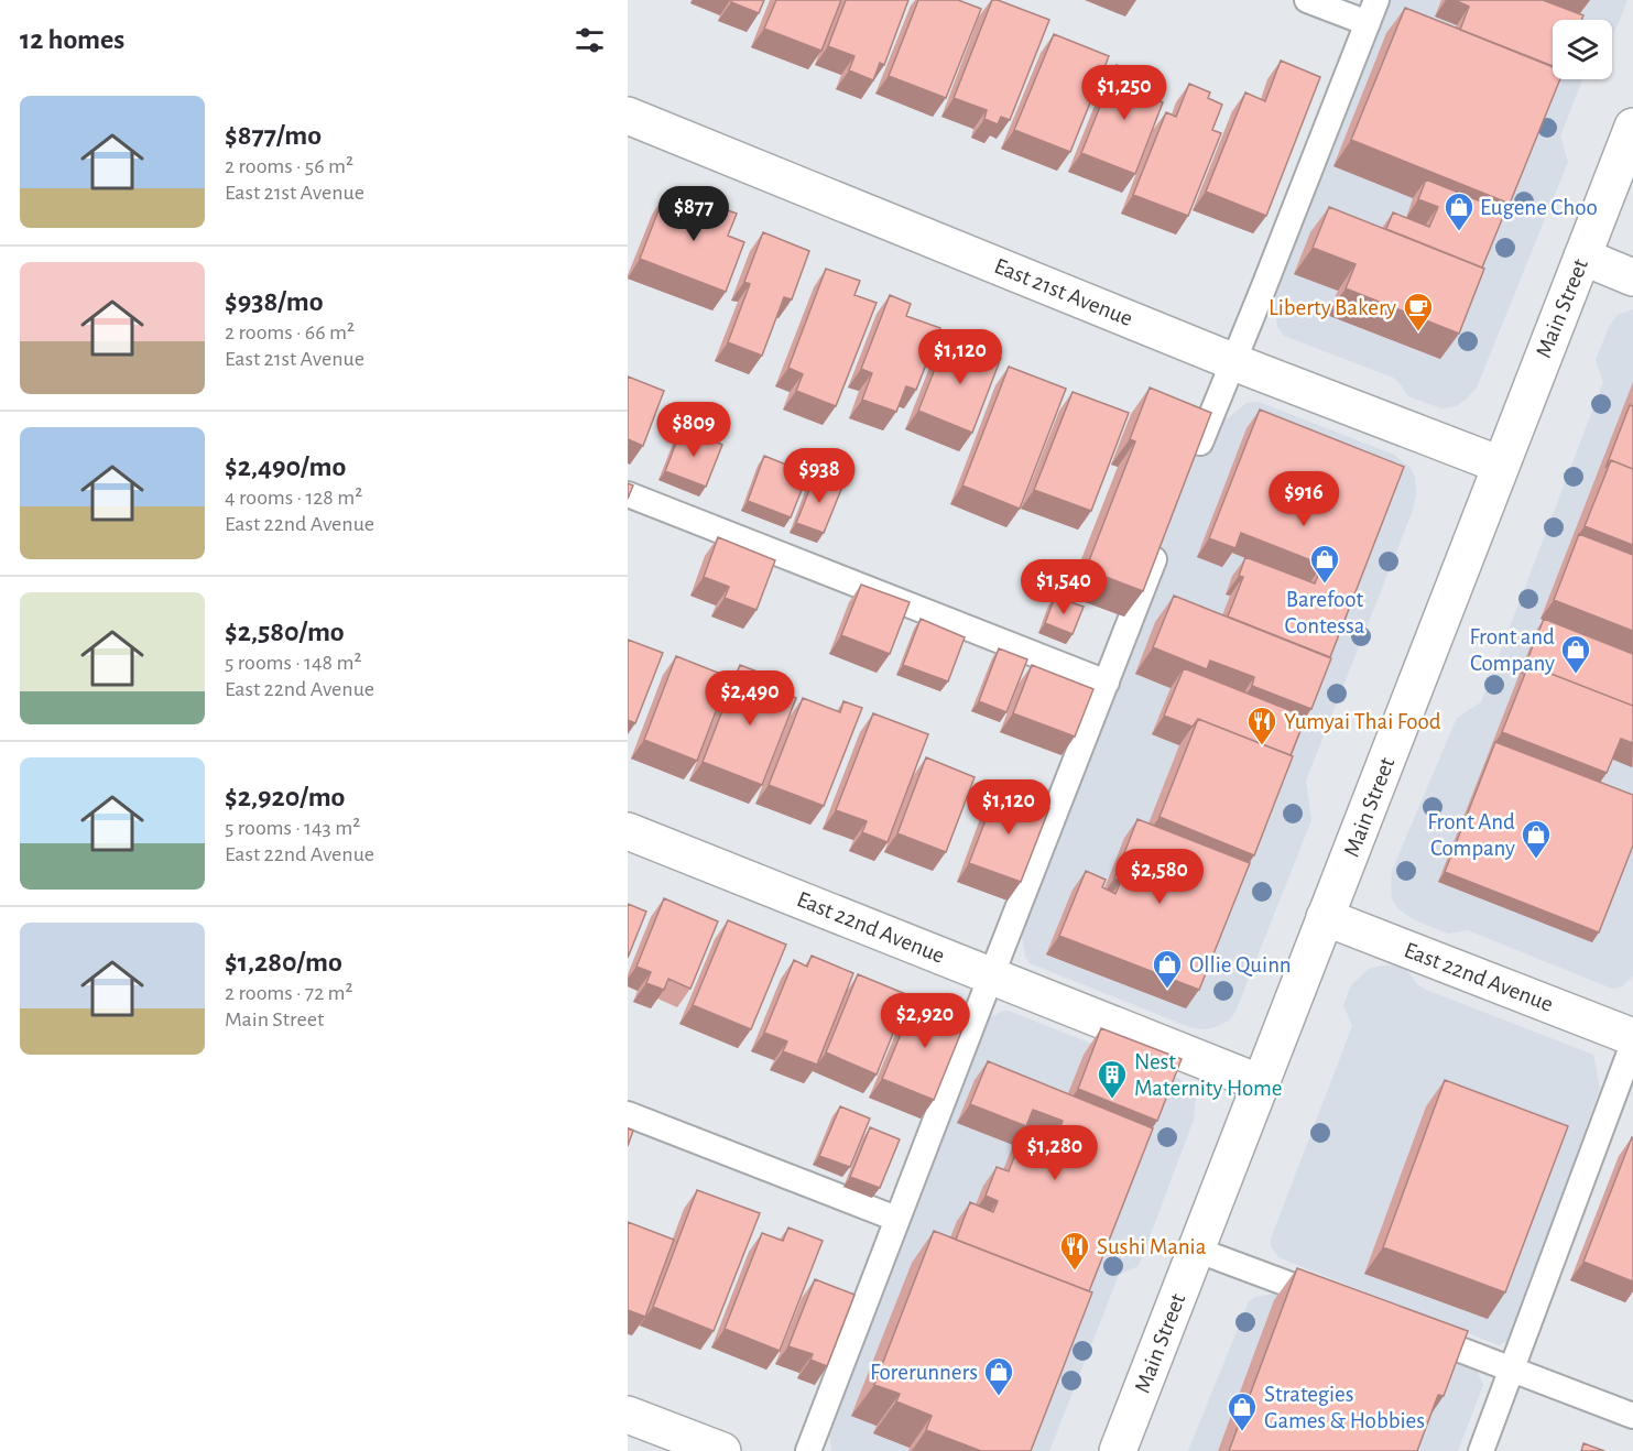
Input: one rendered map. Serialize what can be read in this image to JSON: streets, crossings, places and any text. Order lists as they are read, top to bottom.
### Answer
{
  "streets": {
    "street": ["East 21st Avenue", "Main Street", "East 22nd Avenue"]
  },
  "crossings": [
    ["East 21st Avenue", "Main Street"],
    ["Main Street", "East 22nd Avenue"]
  ],
  "places": {
    "shop": [
      "Eugene Choo",
      "Barefoot Contessa",
      "Front and Company",
      "Front And Company",
      "Ollie Quinn",
      "Forerunners",
      "Strategies Games & Hobbies"
    ],
    "cafe": ["Liberty Bakery"],
    "restaurant": ["Yumyai Thai Food", "Sushi Mania"],
    "building": ["Nest Maternity Home"]
  },
  "page": {
    "heading": "12 homes",
    "price": [
      "$1,250",
      "$877",
      "$1,120",
      "$809",
      "$938",
      "$916",
      "$1,540",
      "$2,490",
      "$1,120",
      "$2,580",
      "$2,920",
      "$1,280"
    ],
    "list": [
      {
        "name": "$877/mo",
        "note": "2 rooms · 56 m² · East 21st Avenue"
      },
      {
        "name": "$938/mo",
        "note": "2 rooms · 66 m² · East 21st Avenue"
      },
      {
        "name": "$2,490/mo",
        "note": "4 rooms · 128 m² · East 22nd Avenue"
      },
      {
        "name": "$2,580/mo",
        "note": "5 rooms · 148 m² · East 22nd Avenue"
      },
      {
        "name": "$2,920/mo",
        "note": "5 rooms · 143 m² · East 22nd Avenue"
      },
      {
        "name": "$1,280/mo",
        "note": "2 rooms · 72 m² · Main Street"
      }
    ]
  }
}
